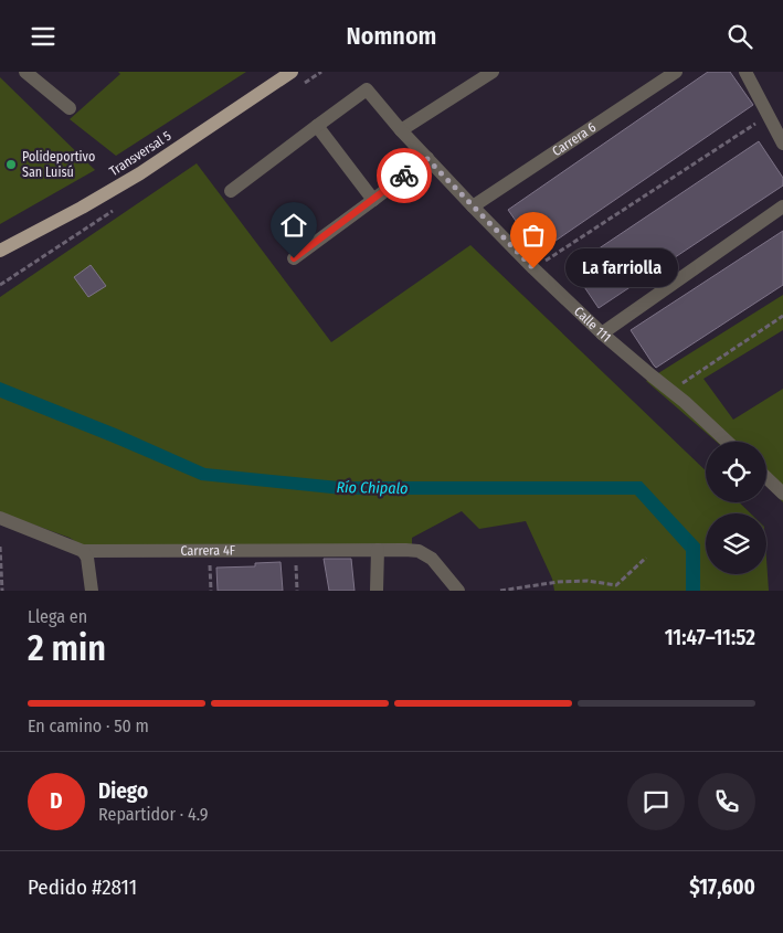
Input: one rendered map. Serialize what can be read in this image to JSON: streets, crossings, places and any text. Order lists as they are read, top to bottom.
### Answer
{
  "streets": {
    "main road": ["Transversal 5"],
    "street": ["Carrera 6", "Calle 111", "Carrera 4F"]
  },
  "crossings": [
    ["Carrera 6", "Calle 111"]
  ],
  "water": ["Río Chipalo"],
  "places": ["Polideportivo San Luisú", "La farriolla"],
  "page": {
    "header": "Nomnom",
    "bubble": "La farriolla",
    "heading": ["2 min", "Llega en", "11:47–11:52"],
    "panel": [
      "Diego",
      "Repartidor · 4.9",
      "Pedido #2811",
      "$17,600"
    ],
    "bar": "En camino · 50 m",
    "round": "D"
  }
}
